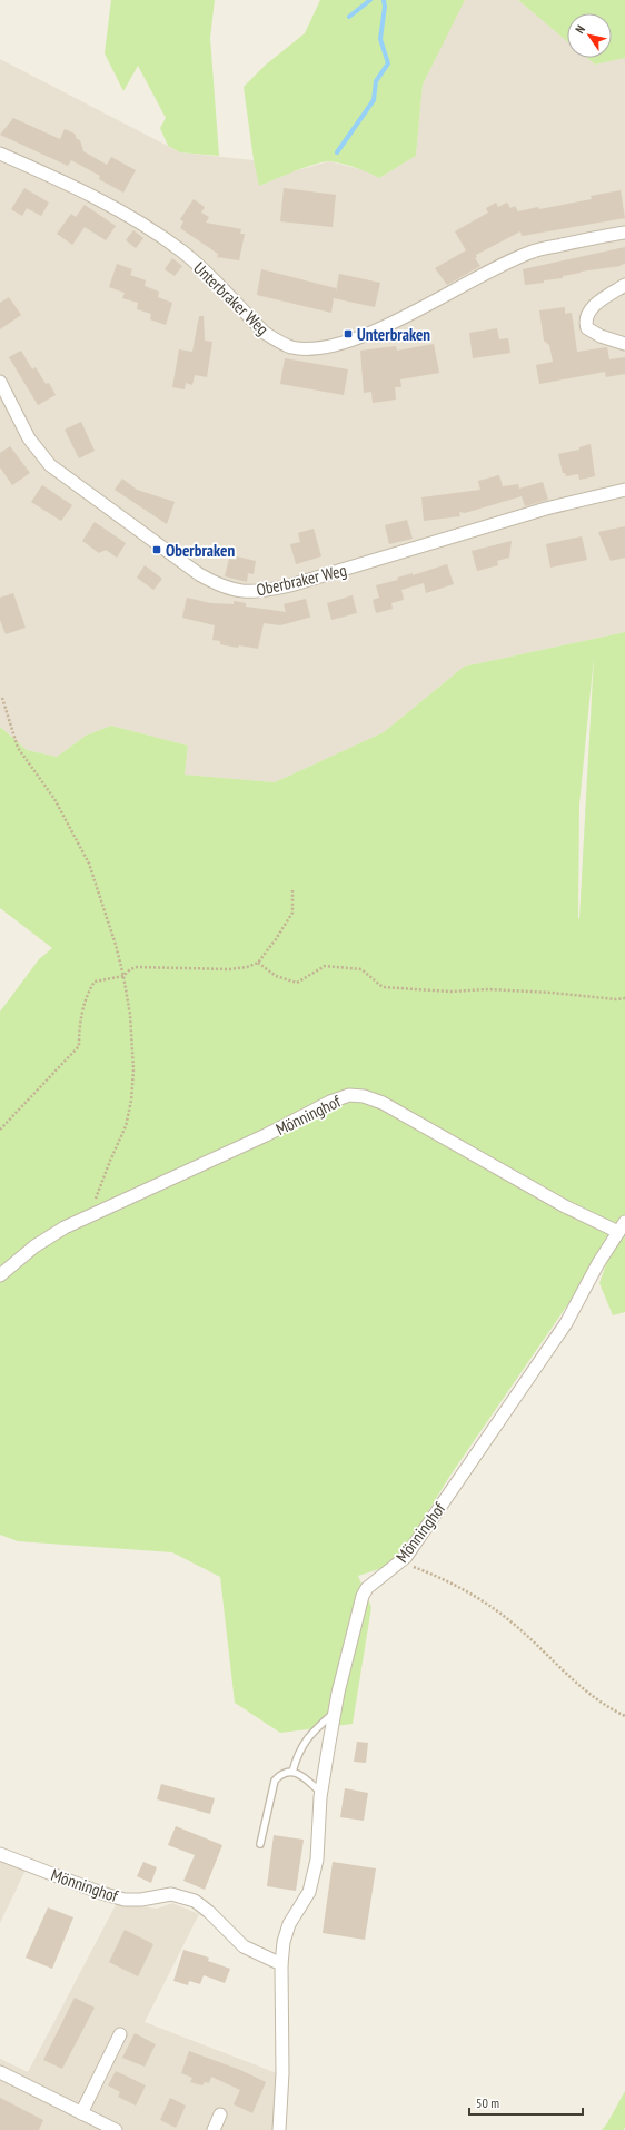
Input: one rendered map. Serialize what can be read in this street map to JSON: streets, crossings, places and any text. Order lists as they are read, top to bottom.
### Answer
{
  "streets": {
    "street": ["Unterbraker Weg", "Oberbraker Weg", "Mönninghof"]
  },
  "places": {
    "transit": ["Unterbraken", "Oberbraken"]
  },
  "scale_bar": "50 m",
  "north": "top left"
}
